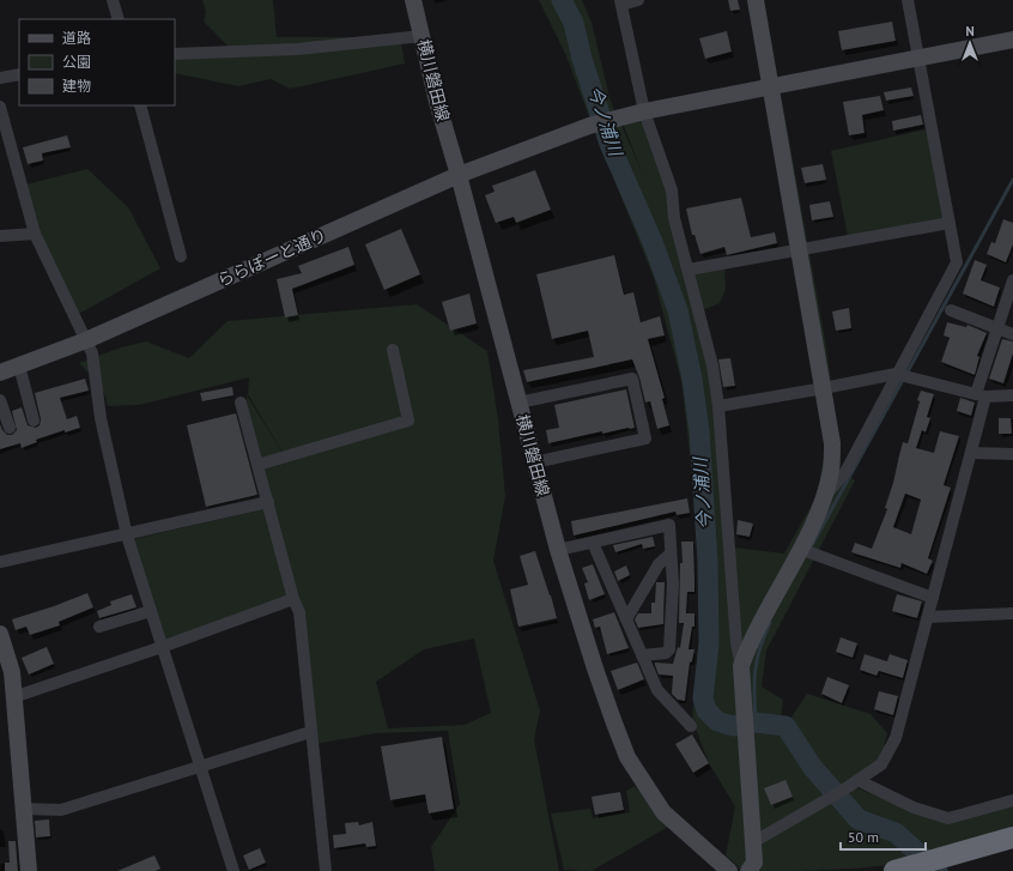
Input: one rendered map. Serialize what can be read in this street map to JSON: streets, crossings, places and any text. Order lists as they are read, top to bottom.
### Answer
{
  "streets": {
    "street": ["横川磐田線", "ららぽーと通り"]
  },
  "crossings": [
    ["横川磐田線", "ららぽーと通り"]
  ],
  "water": ["今ノ浦川"],
  "legend": ["道路", "公園", "建物"],
  "scale_bar": "50 m",
  "north": "top"
}
